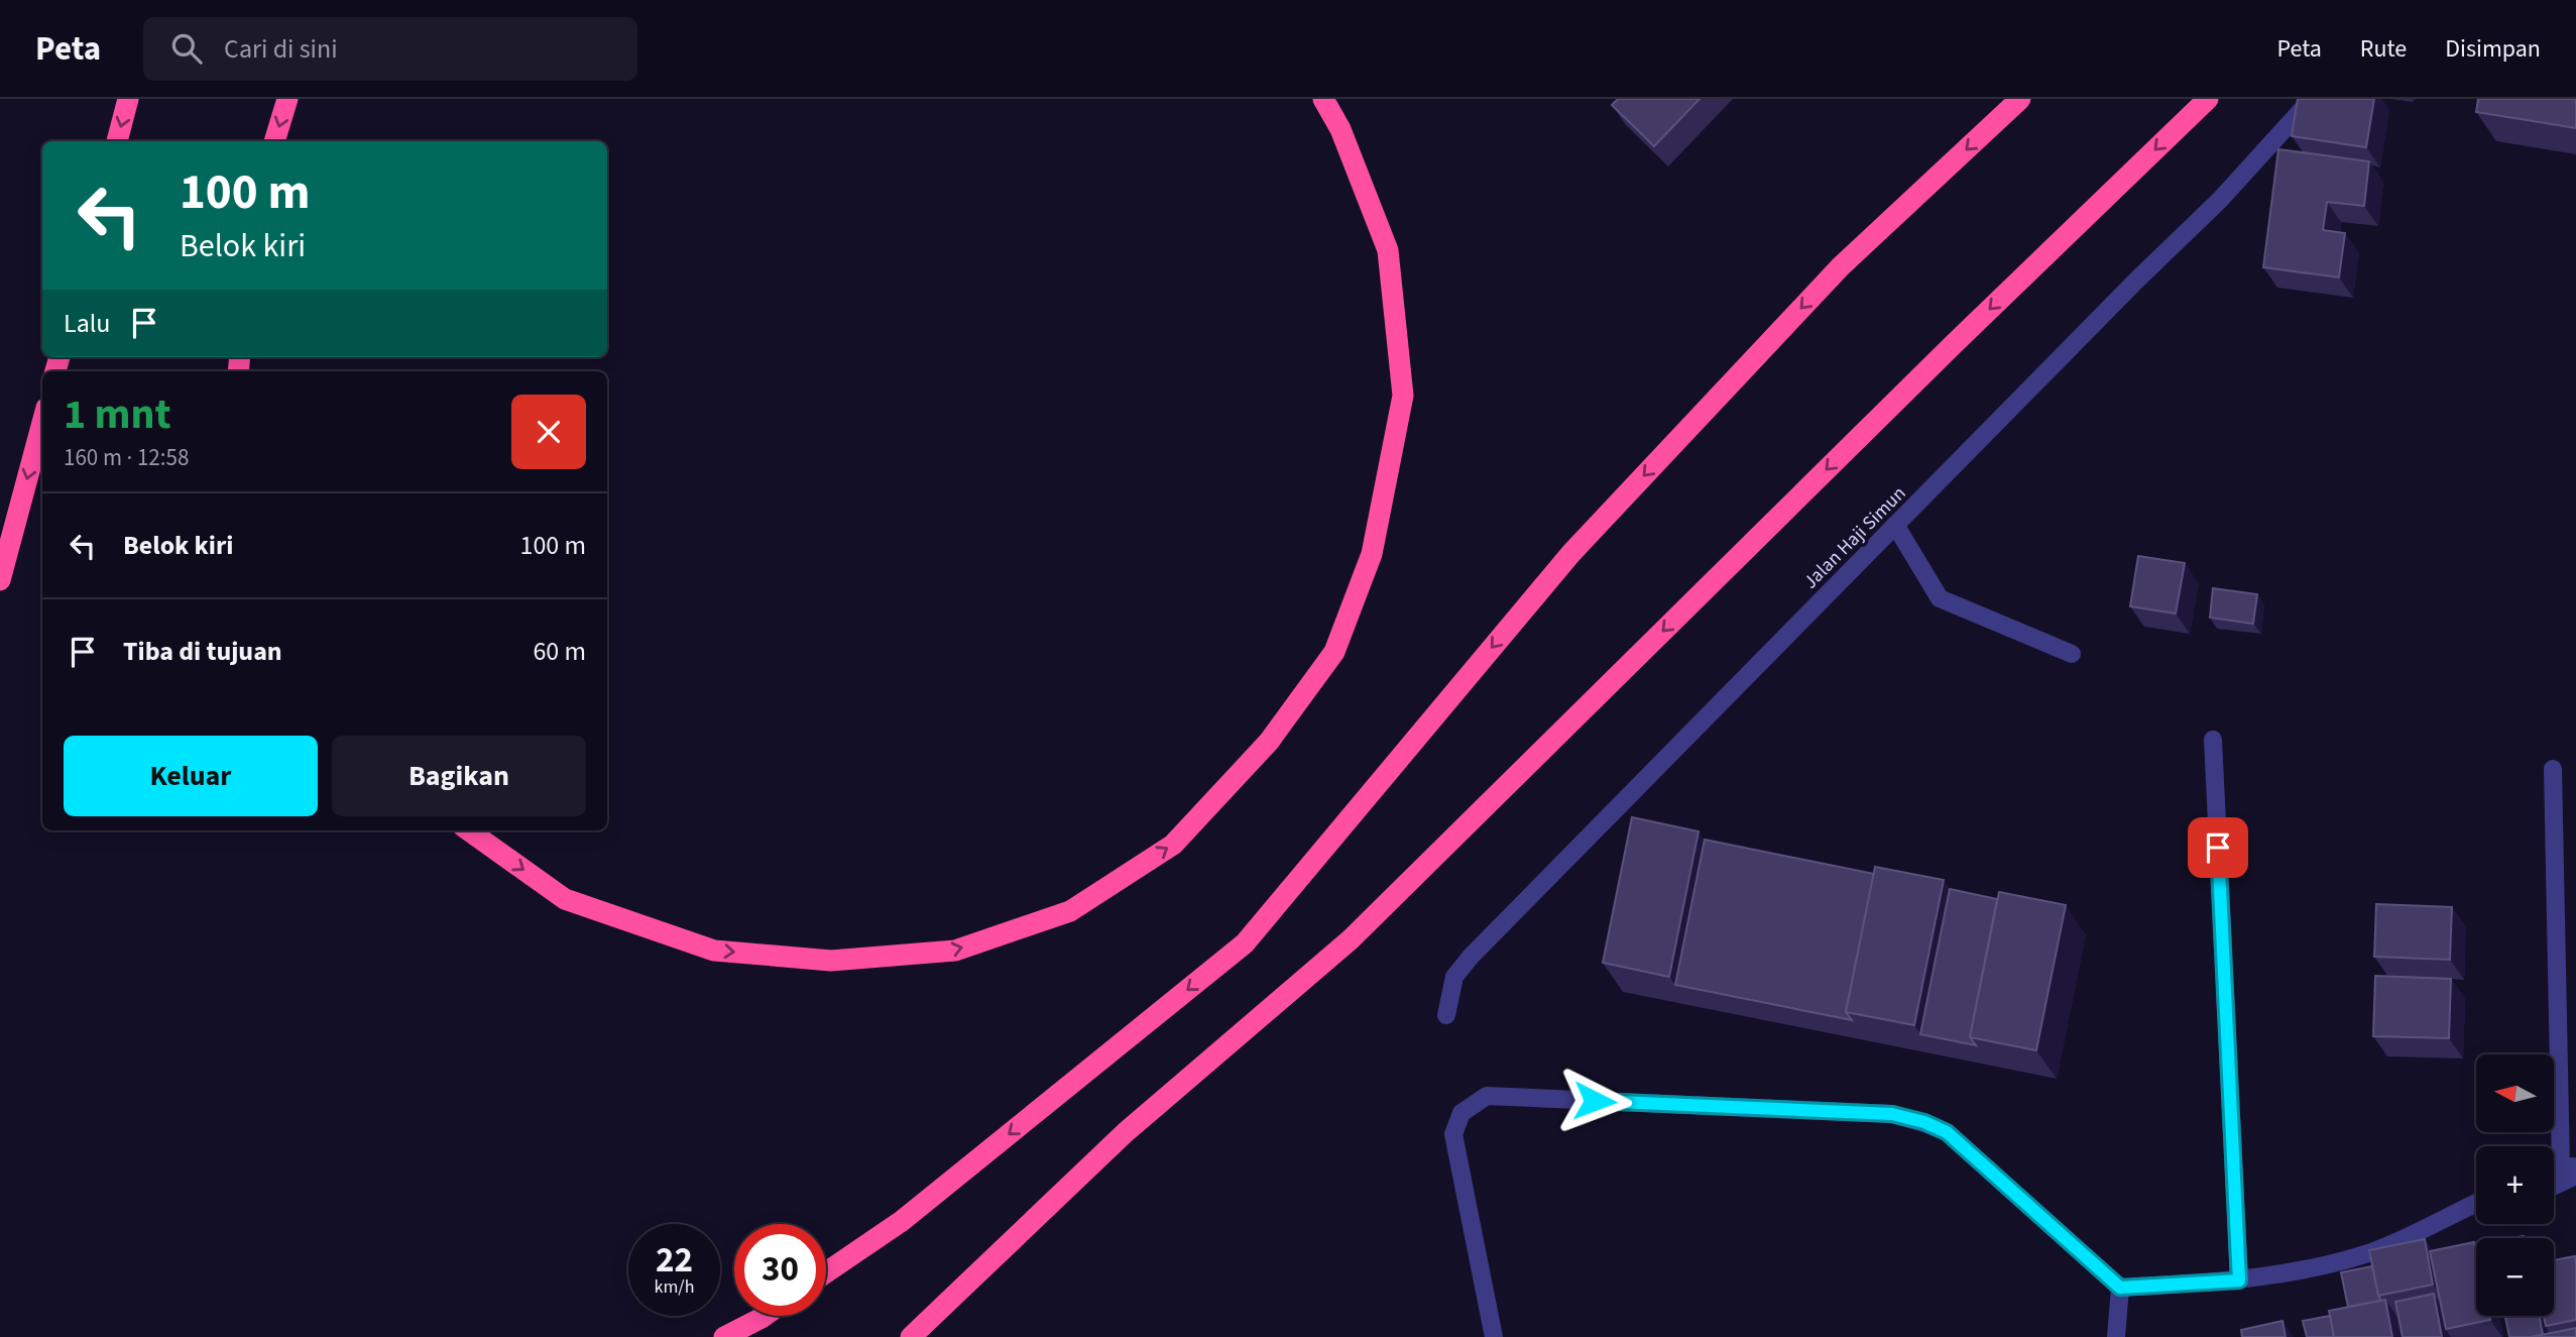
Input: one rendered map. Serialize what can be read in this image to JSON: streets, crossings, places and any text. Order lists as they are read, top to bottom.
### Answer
{
  "streets": {
    "street": ["Jalan Haji Simun"]
  },
  "north": "left",
  "page": {
    "header": "Peta",
    "search": "Cari di sini",
    "nav": ["Peta", "Rute", "Disimpan"],
    "turn": ["100 m", "Belok kiri"],
    "then": "Lalu",
    "heading": ["1 mnt", "160 m · 12:58"],
    "list": [
      {
        "name": "Belok kiri",
        "value": "100 m"
      },
      {
        "name": "Tiba di tujuan",
        "value": "60 m"
      }
    ],
    "buttons": ["Keluar", "Bagikan"],
    "map_buttons": ["+", "−"],
    "speed": "22 km/h",
    "limit": "30"
  }
}
